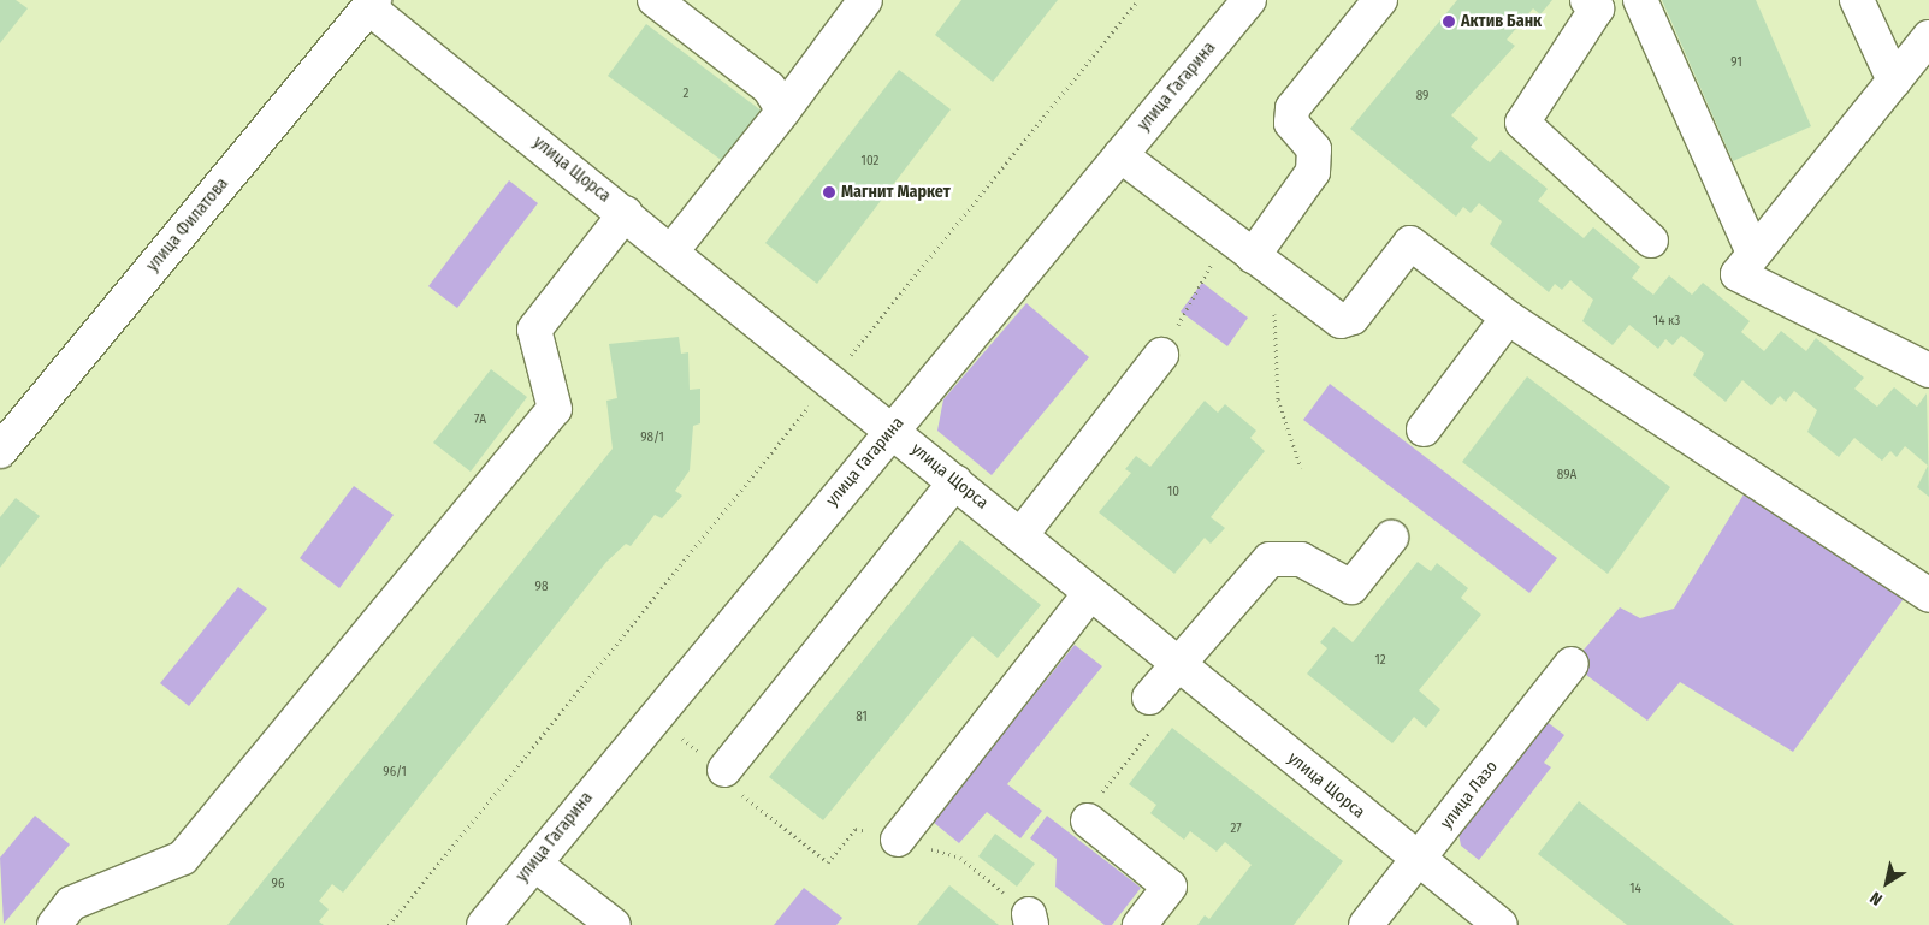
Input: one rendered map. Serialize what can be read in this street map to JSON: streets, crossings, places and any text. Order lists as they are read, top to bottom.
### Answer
{
  "streets": {
    "main road": [
      "улица Гагарина",
      "улица Щорса",
      "улица Филатова",
      "улица Лазо"
    ]
  },
  "crossings": [
    ["улица Гагарина", "улица Щорса"],
    ["улица Щорса", "улица Филатова"],
    ["улица Щорса", "улица Лазо"]
  ],
  "places": ["Актив Банк", "Магнит Маркет"],
  "house_numbers": [
    "91",
    "2",
    "89",
    "102",
    "14 к3",
    "7А",
    "98/1",
    "89А",
    "10",
    "98",
    "12",
    "81",
    "96/1",
    "27",
    "96",
    "14"
  ],
  "north": "bottom left"
}
